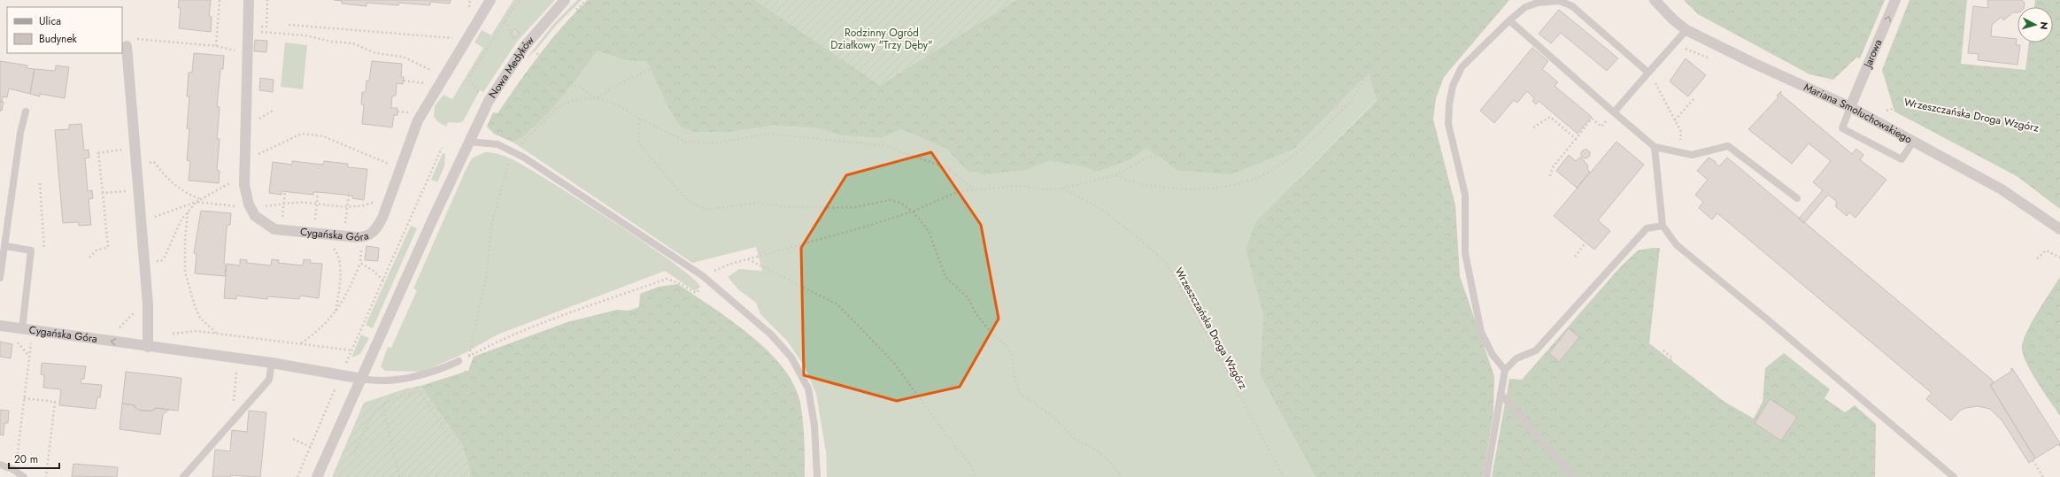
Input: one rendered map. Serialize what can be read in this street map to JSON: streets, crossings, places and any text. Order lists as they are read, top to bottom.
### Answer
{
  "streets": {
    "street": [
      "Jarowa",
      "Nowa Medyków",
      "Mariana Smoluchowskiego",
      "Cygańska Góra"
    ],
    "path": ["Wrzeszczańska Droga Wzgórz"]
  },
  "crossings": [
    ["Jarowa", "Mariana Smoluchowskiego"]
  ],
  "one_way": ["Jarowa"],
  "parks": ["Rodzinny Ogród Działkowy \"Trzy Dęby\""],
  "legend": ["Ulica", "Budynek"],
  "scale_bar": "20 m",
  "north": "right"
}
